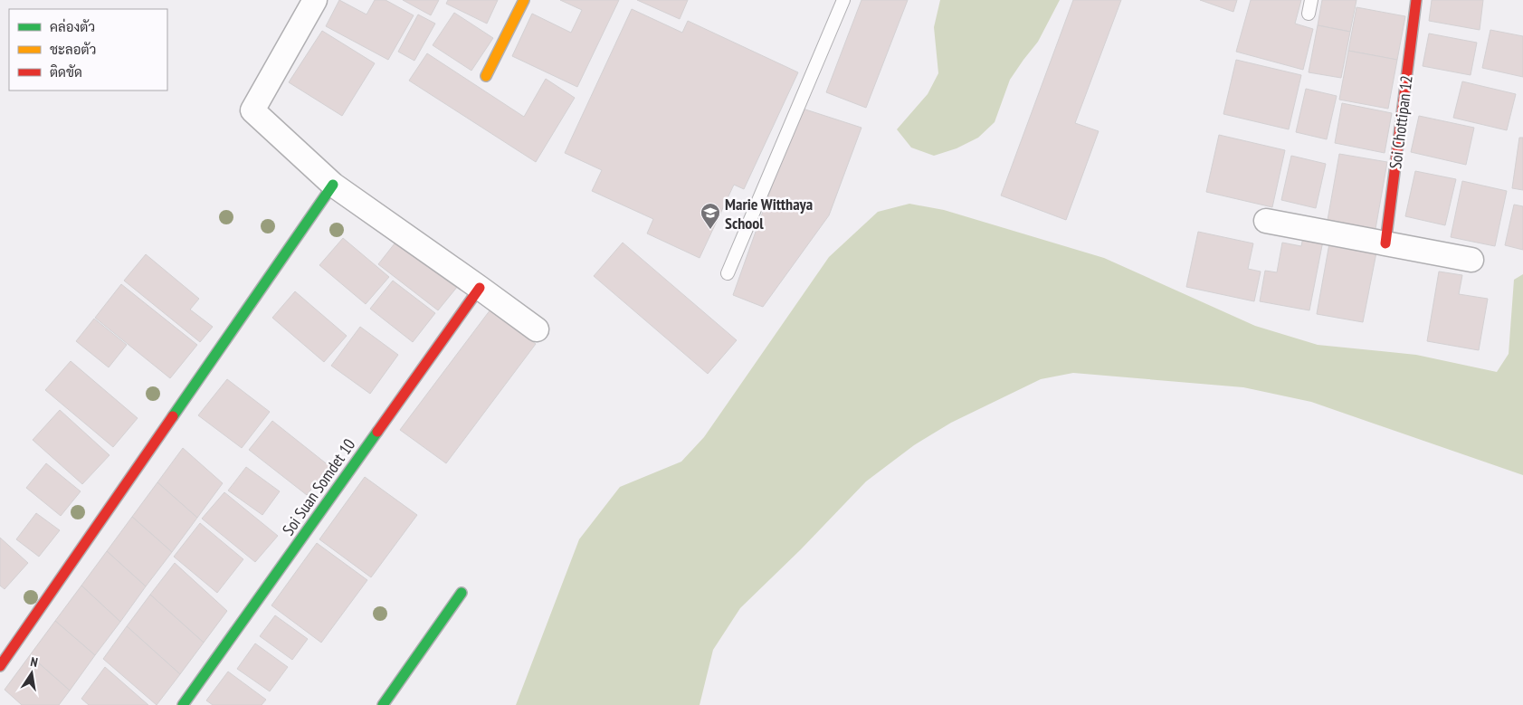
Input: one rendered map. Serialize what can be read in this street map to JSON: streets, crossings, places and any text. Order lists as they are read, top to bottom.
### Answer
{
  "streets": {
    "street": ["Soi Chottipan 12", "Soi Suan Somdet 10"]
  },
  "places": {
    "school or university": ["Marie Witthaya School"]
  },
  "legend": ["คล่องตัว", "ชะลอตัว", "ติดขัด"],
  "north": "top"
}
